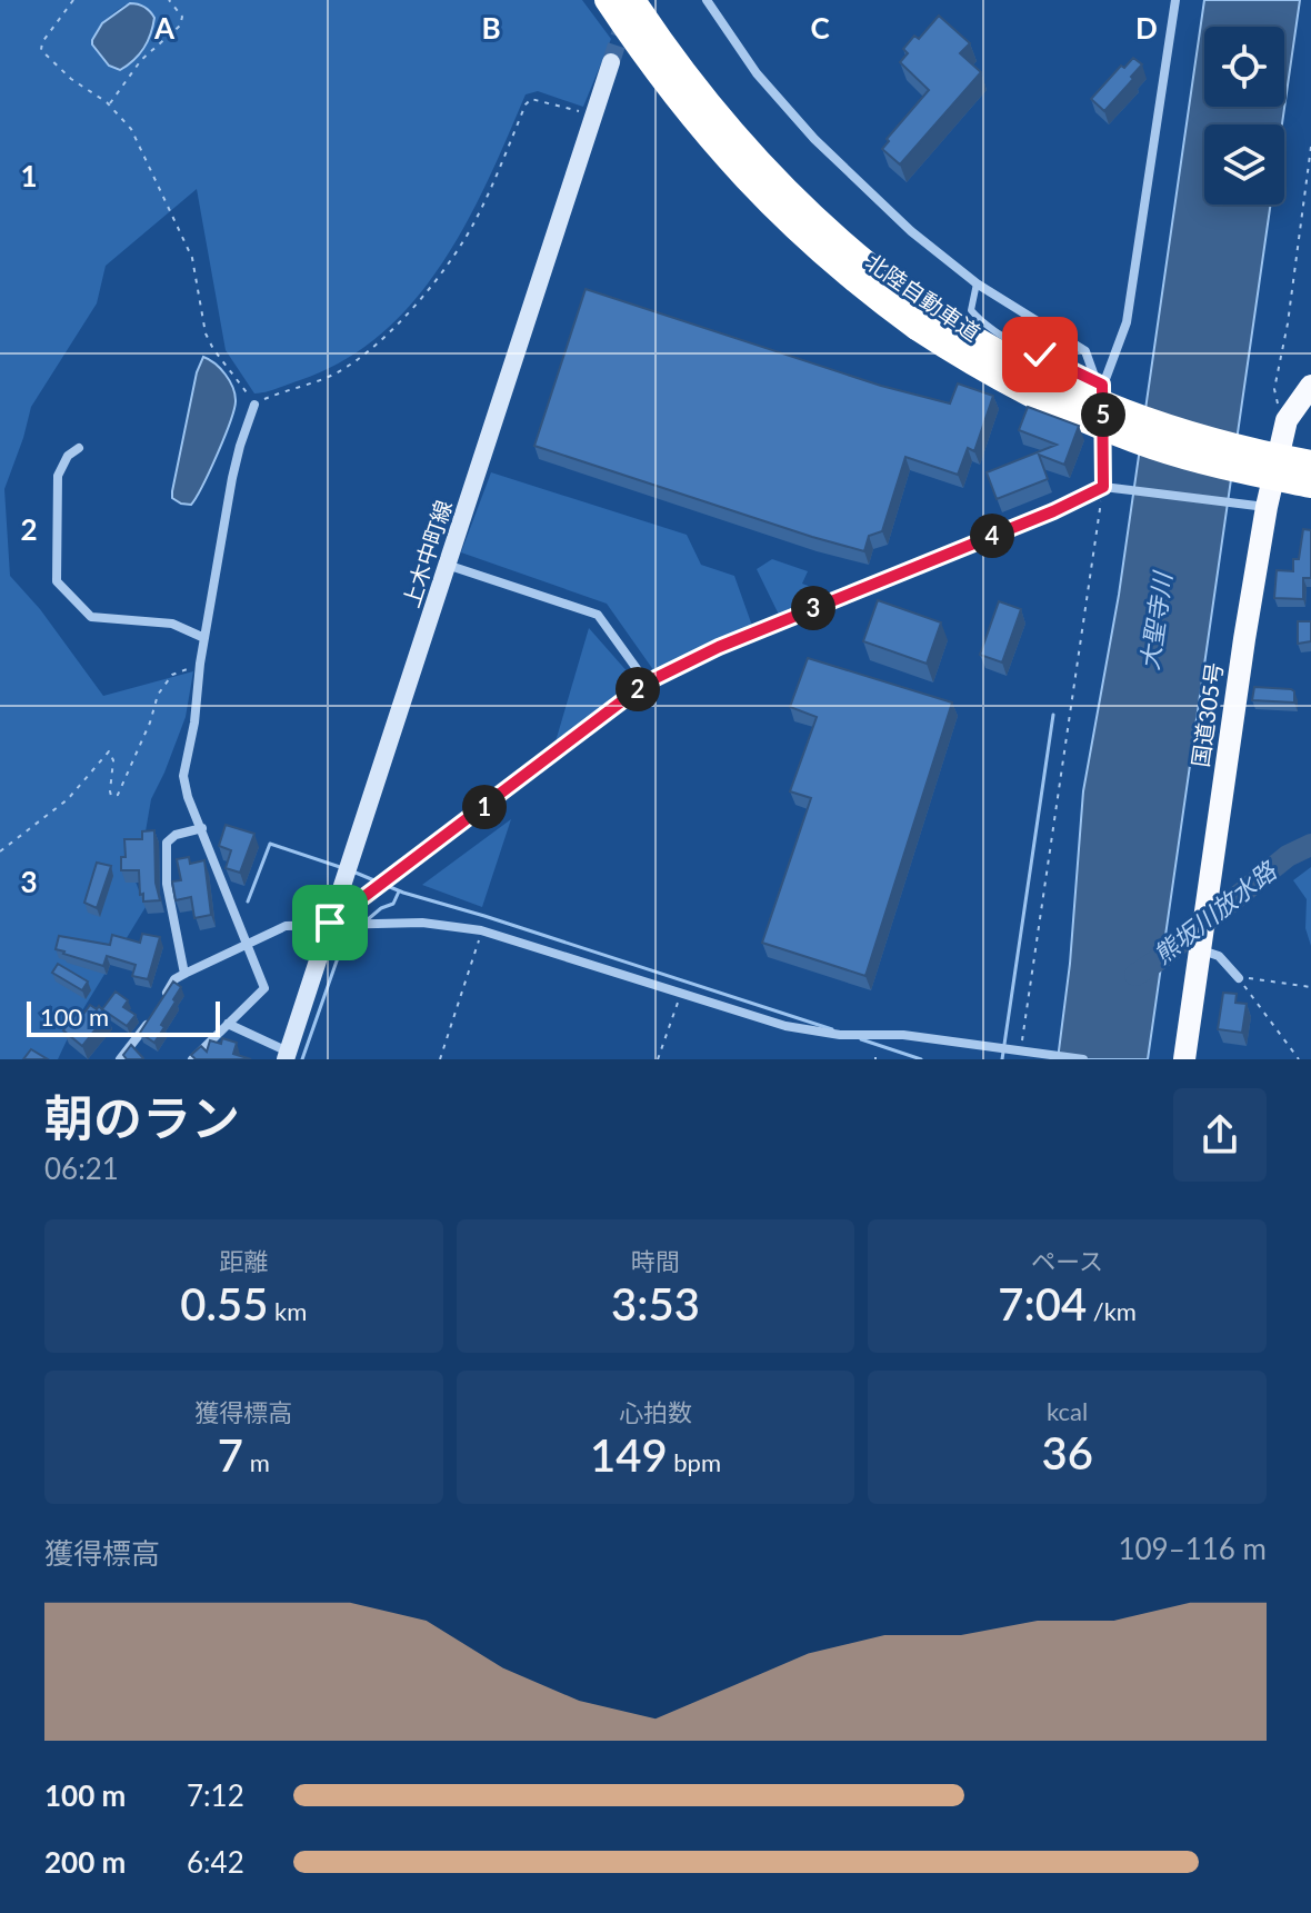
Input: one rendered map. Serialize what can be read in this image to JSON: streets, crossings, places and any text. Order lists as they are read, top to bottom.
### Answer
{
  "streets": {
    "highway": ["北陸自動車道", "国道305号"],
    "main road": ["上木中町線"]
  },
  "water": ["大聖寺川", "熊坂川放水路"],
  "scale_bar": "100 m",
  "page": {
    "pins": [
      "5",
      "4",
      "3",
      "2",
      "1"
    ],
    "scale": "100 m",
    "heading": ["朝のラン", "06:21"],
    "stats": [
      ["距離", "0.55 km"],
      ["時間", "3:53"],
      ["ペース", "7:04 /km"],
      ["獲得標高", "7 m"],
      ["心拍数", "149 bpm"],
      ["kcal", "36"]
    ],
    "chart": ["獲得標高", "109–116 m"],
    "list": [
      {
        "name": "100 m",
        "note": "7:12"
      },
      {
        "name": "200 m",
        "note": "6:42"
      }
    ]
  },
  "grid": {
    "columns": [
      "A",
      "B",
      "C",
      "D"
    ],
    "rows": ["1", "2", "3"]
  }
}
